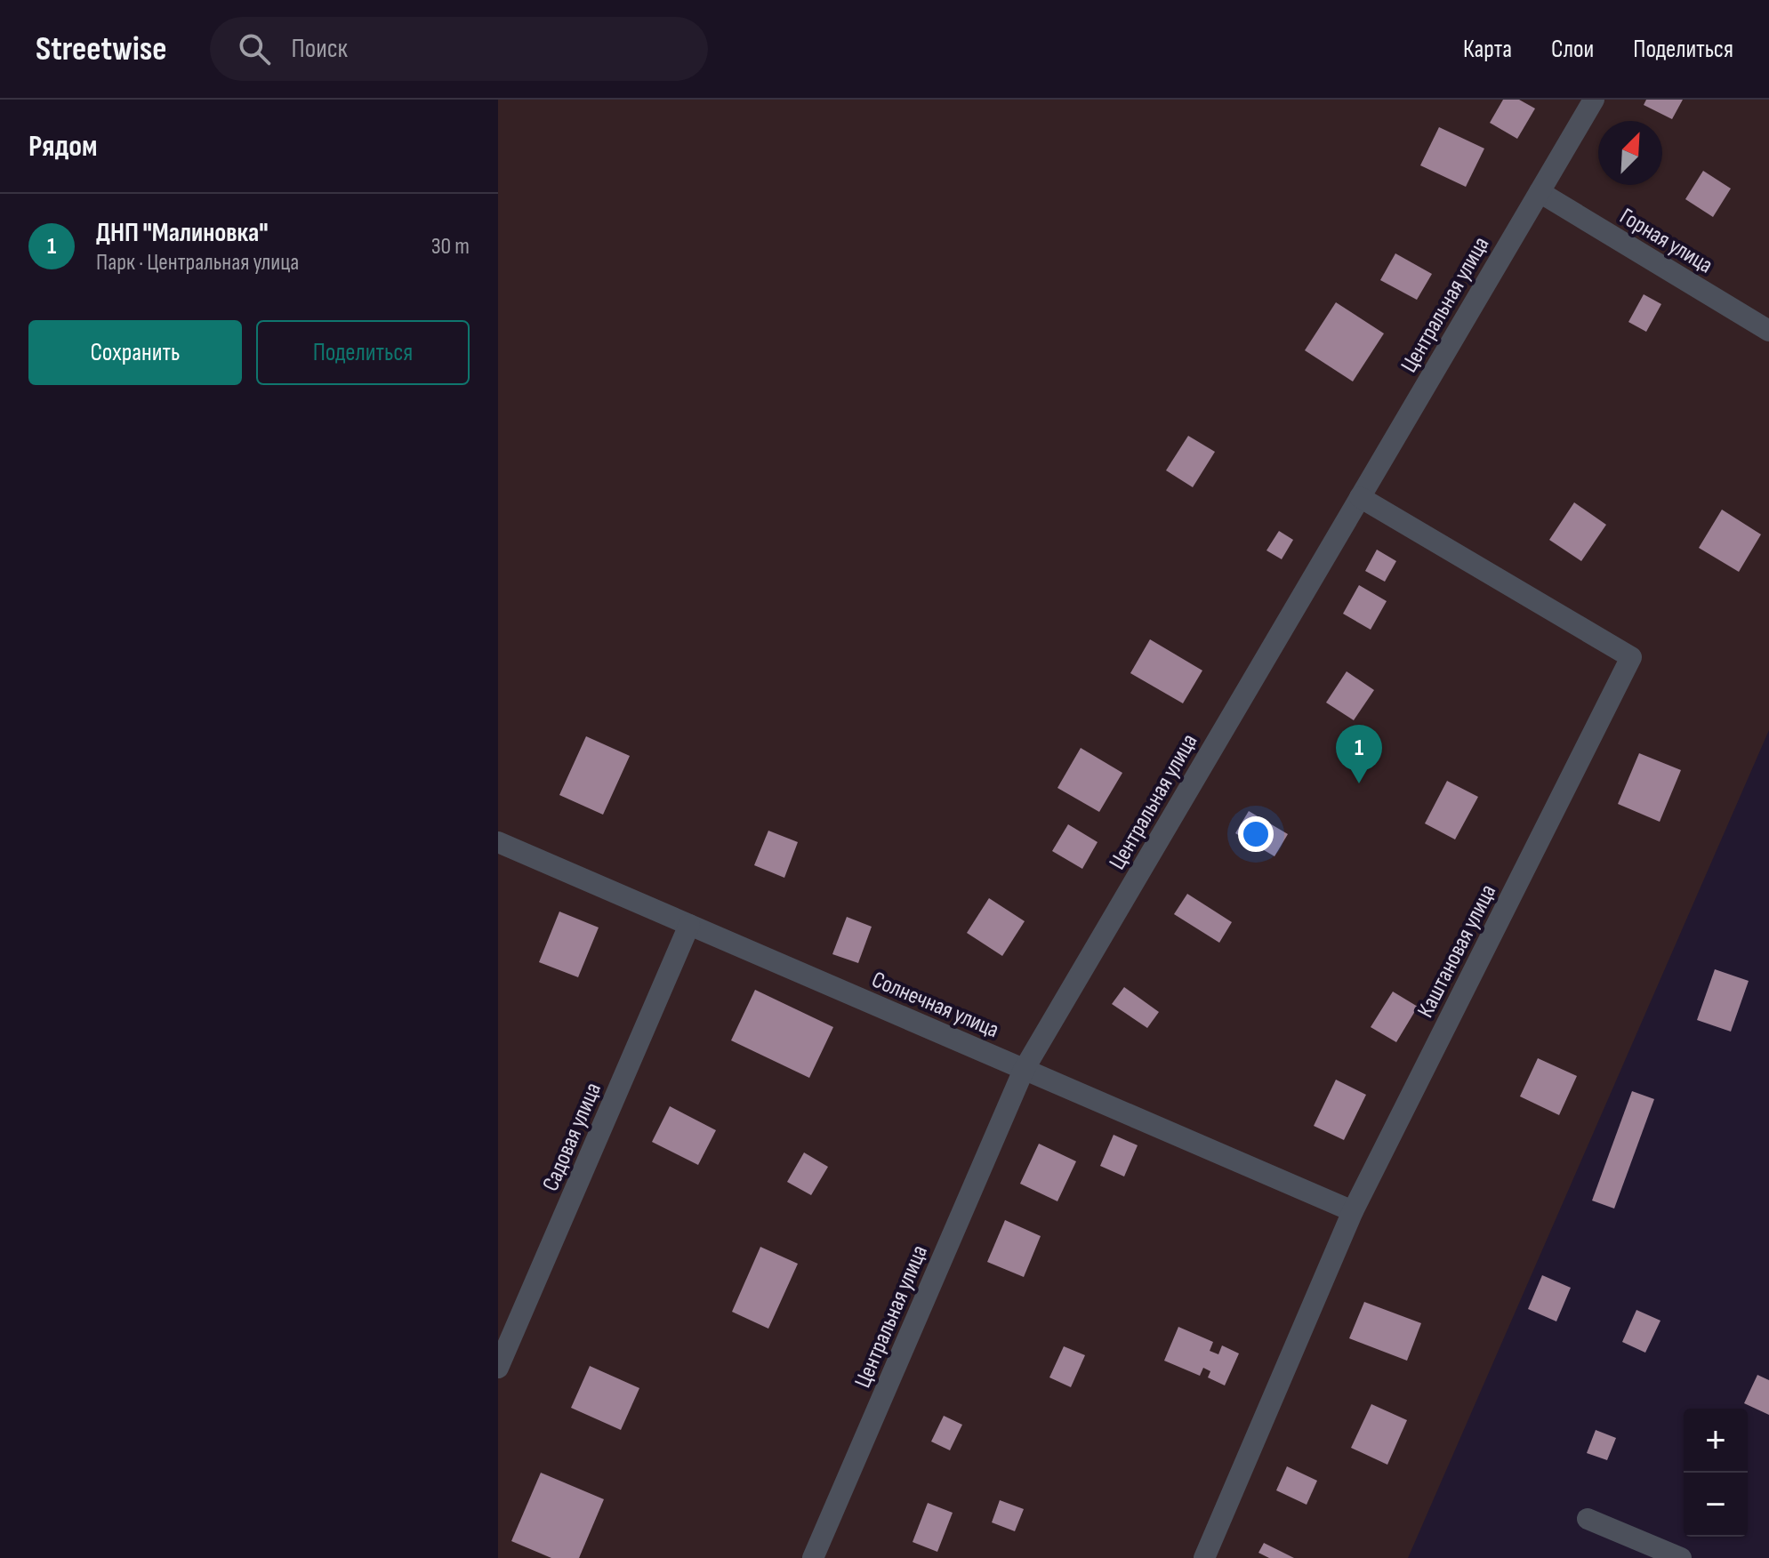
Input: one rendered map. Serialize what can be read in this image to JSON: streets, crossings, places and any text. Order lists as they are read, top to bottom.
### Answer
{
  "streets": {
    "street": [
      "Горная улица",
      "Центральная улица",
      "Каштановая улица",
      "Солнечная улица",
      "Садовая улица"
    ]
  },
  "crossings": [
    ["Горная улица", "Центральная улица"],
    ["Центральная улица", "Каштановая улица"],
    ["Центральная улица", "Солнечная улица"],
    ["Каштановая улица", "Солнечная улица"],
    ["Солнечная улица", "Садовая улица"]
  ],
  "north": "top right",
  "page": {
    "header": "Streetwise",
    "search": "Поиск",
    "nav": ["Карта", "Слои", "Поделиться"],
    "heading": "Рядом",
    "list": [
      {
        "mark": "1",
        "name": "ДНП \"Малиновка\"",
        "note": "Парк · Центральная улица",
        "value": "30 m"
      }
    ],
    "buttons": ["Сохранить", "Поделиться"],
    "pins": "1",
    "map_buttons": ["+", "−"]
  }
}
